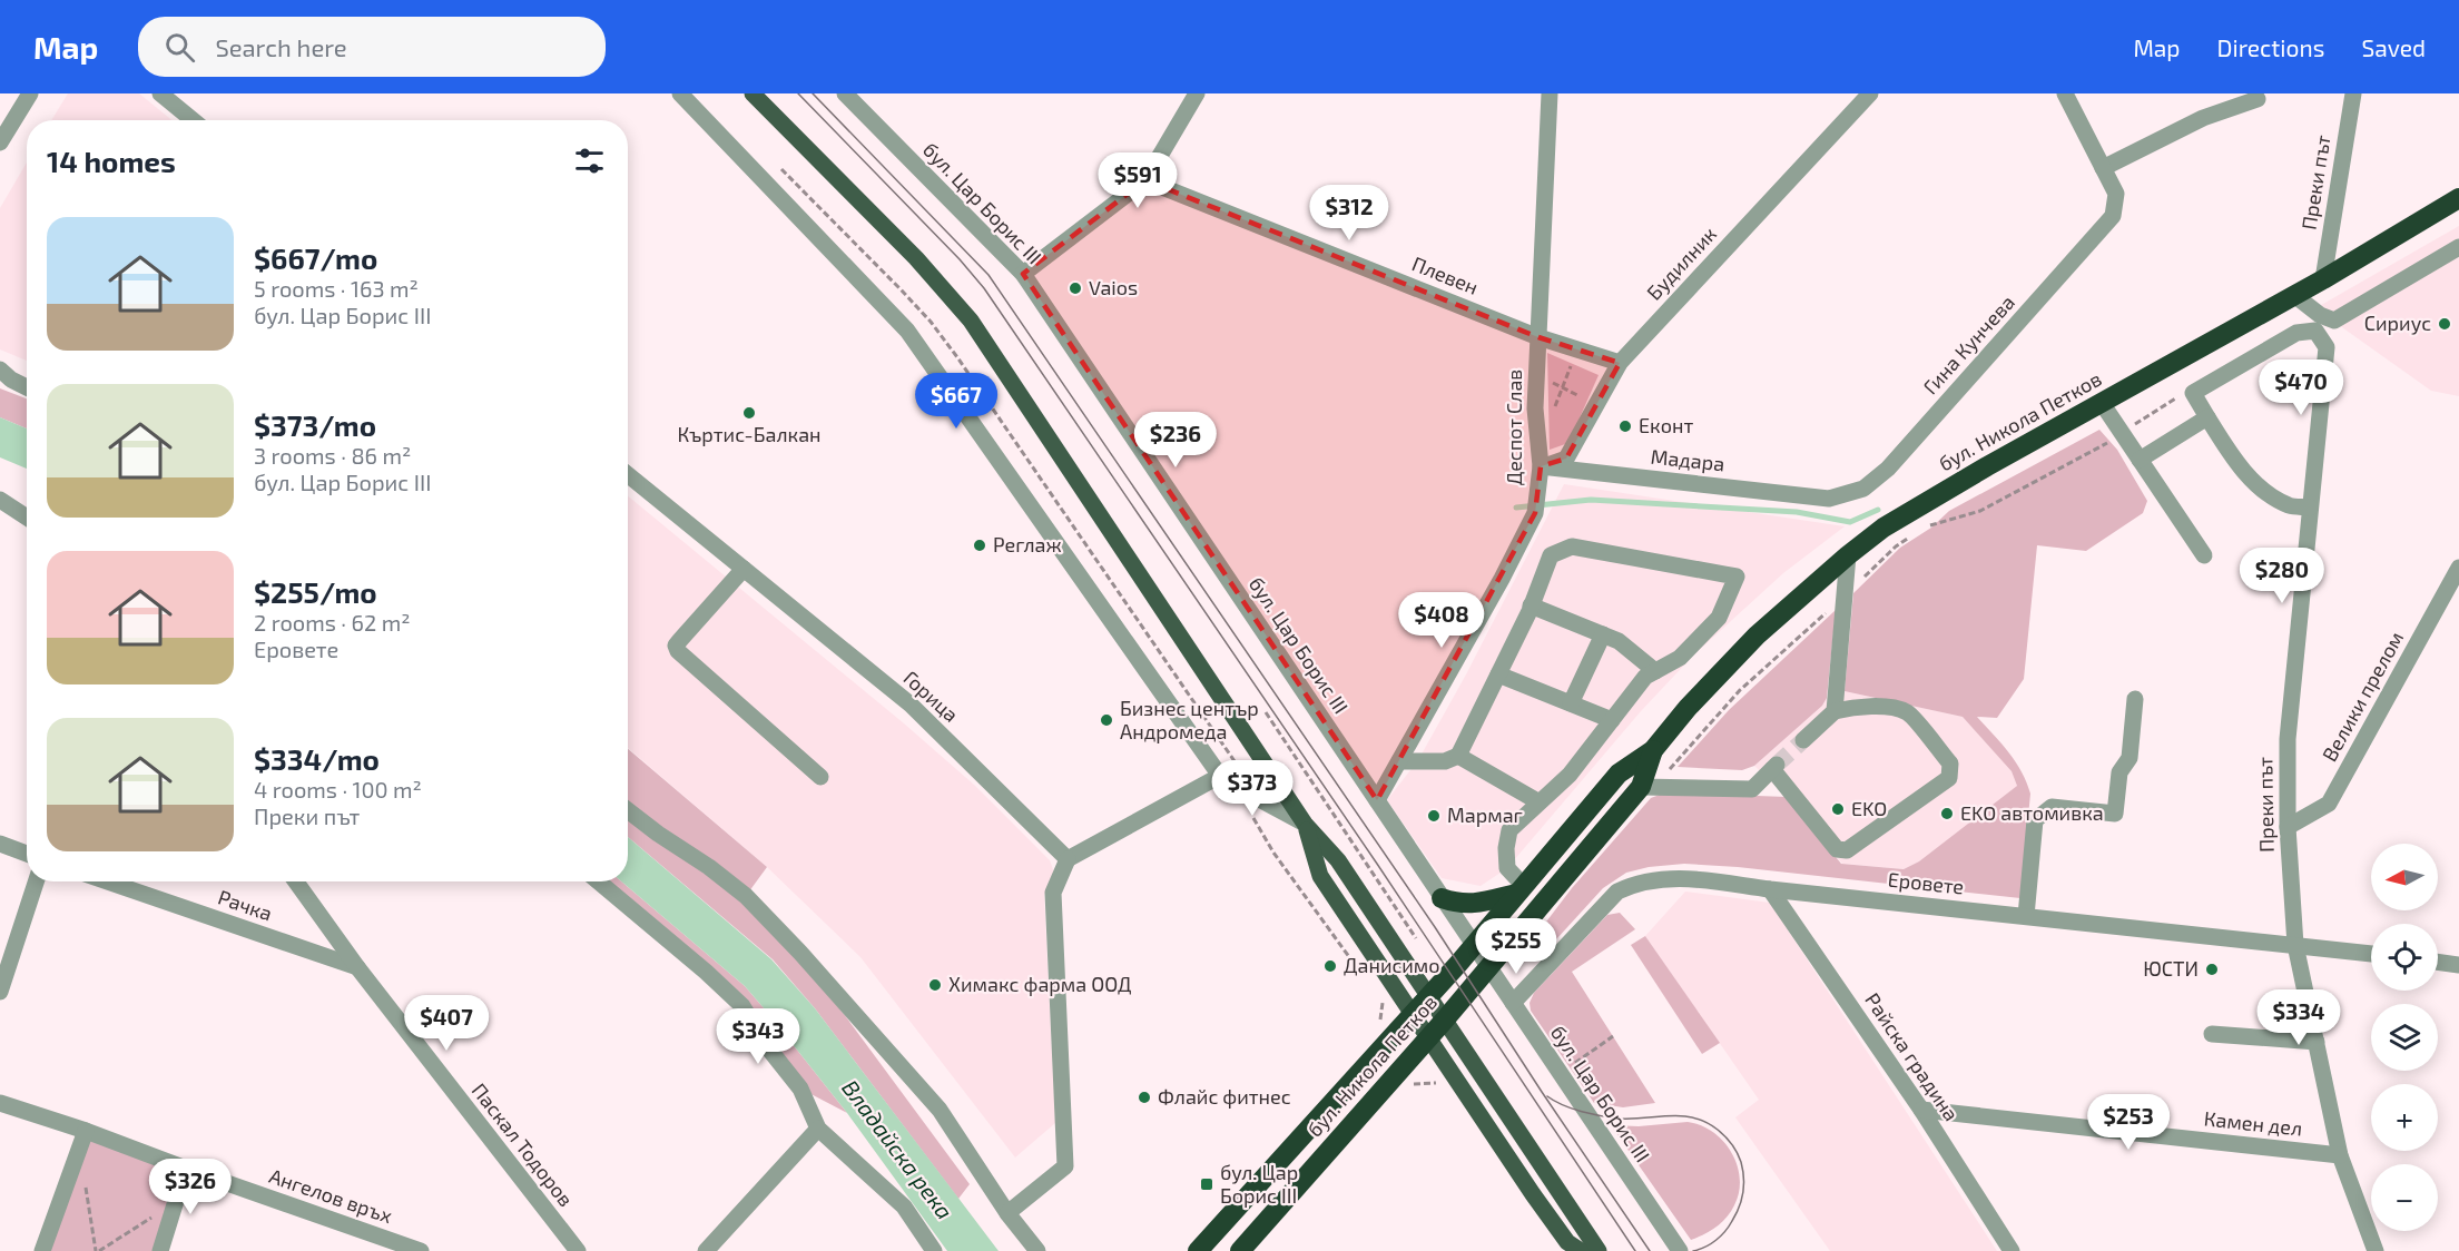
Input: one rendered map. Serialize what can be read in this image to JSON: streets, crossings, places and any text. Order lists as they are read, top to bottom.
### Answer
{
  "streets": {
    "highway": ["бул. Никола Петков"],
    "street": [
      "Преки път",
      "бул. Цар Борис III",
      "Будилник",
      "Плевен",
      "Гина Кунчева",
      "Деспот Слав",
      "Мадара",
      "Горица",
      "Велики прелом",
      "Еровете",
      "Рачка",
      "Райска градина",
      "Камен дел",
      "Паскал Тодоров",
      "Ангелов връх"
    ]
  },
  "crossings": [
    ["Преки път", "бул. Никола Петков"],
    ["Преки път", "Велики прелом"],
    ["Преки път", "Еровете"],
    ["Преки път", "Камен дел"],
    ["бул. Цар Борис III", "бул. Никола Петков"],
    ["бул. Цар Борис III", "Деспот Слав"],
    ["бул. Цар Борис III", "Еровете"],
    ["Будилник", "Плевен"],
    ["Будилник", "Деспот Слав"],
    ["Будилник", "Мадара"],
    ["Плевен", "Деспот Слав"],
    ["Гина Кунчева", "Мадара"],
    ["Деспот Слав", "Мадара"],
    ["Еровете", "Райска градина"],
    ["Рачка", "Паскал Тодоров"],
    ["Райска градина", "Камен дел"]
  ],
  "water": ["Владайска река"],
  "places": {
    "other": [
      "Vaios",
      "Сириус",
      "Къртис-Балкан",
      "Еконт",
      "Реглаж",
      "Бизнес център Андромеда",
      "EKO",
      "EKO автомивка",
      "Мармаг",
      "Данисимо",
      "ЮСТИ",
      "Химакс фарма ООД",
      "Флайс фитнес"
    ],
    "transit": ["бул. Цар Борис ІІІ"]
  },
  "north": "left",
  "page": {
    "header": "Map",
    "search": "Search here",
    "nav": ["Map", "Directions", "Saved"],
    "heading": "14 homes",
    "price": [
      "$591",
      "$312",
      "$470",
      "$667",
      "$236",
      "$280",
      "$408",
      "$373",
      "$255",
      "$334",
      "$407",
      "$343",
      "$253",
      "$326"
    ],
    "list": [
      {
        "name": "$667/mo",
        "note": "5 rooms · 163 m² · бул. Цар Борис III"
      },
      {
        "name": "$373/mo",
        "note": "3 rooms · 86 m² · бул. Цар Борис III"
      },
      {
        "name": "$255/mo",
        "note": "2 rooms · 62 m² · Еровете"
      },
      {
        "name": "$334/mo",
        "note": "4 rooms · 100 m² · Преки път"
      }
    ],
    "map_buttons": ["+", "−"]
  }
}
